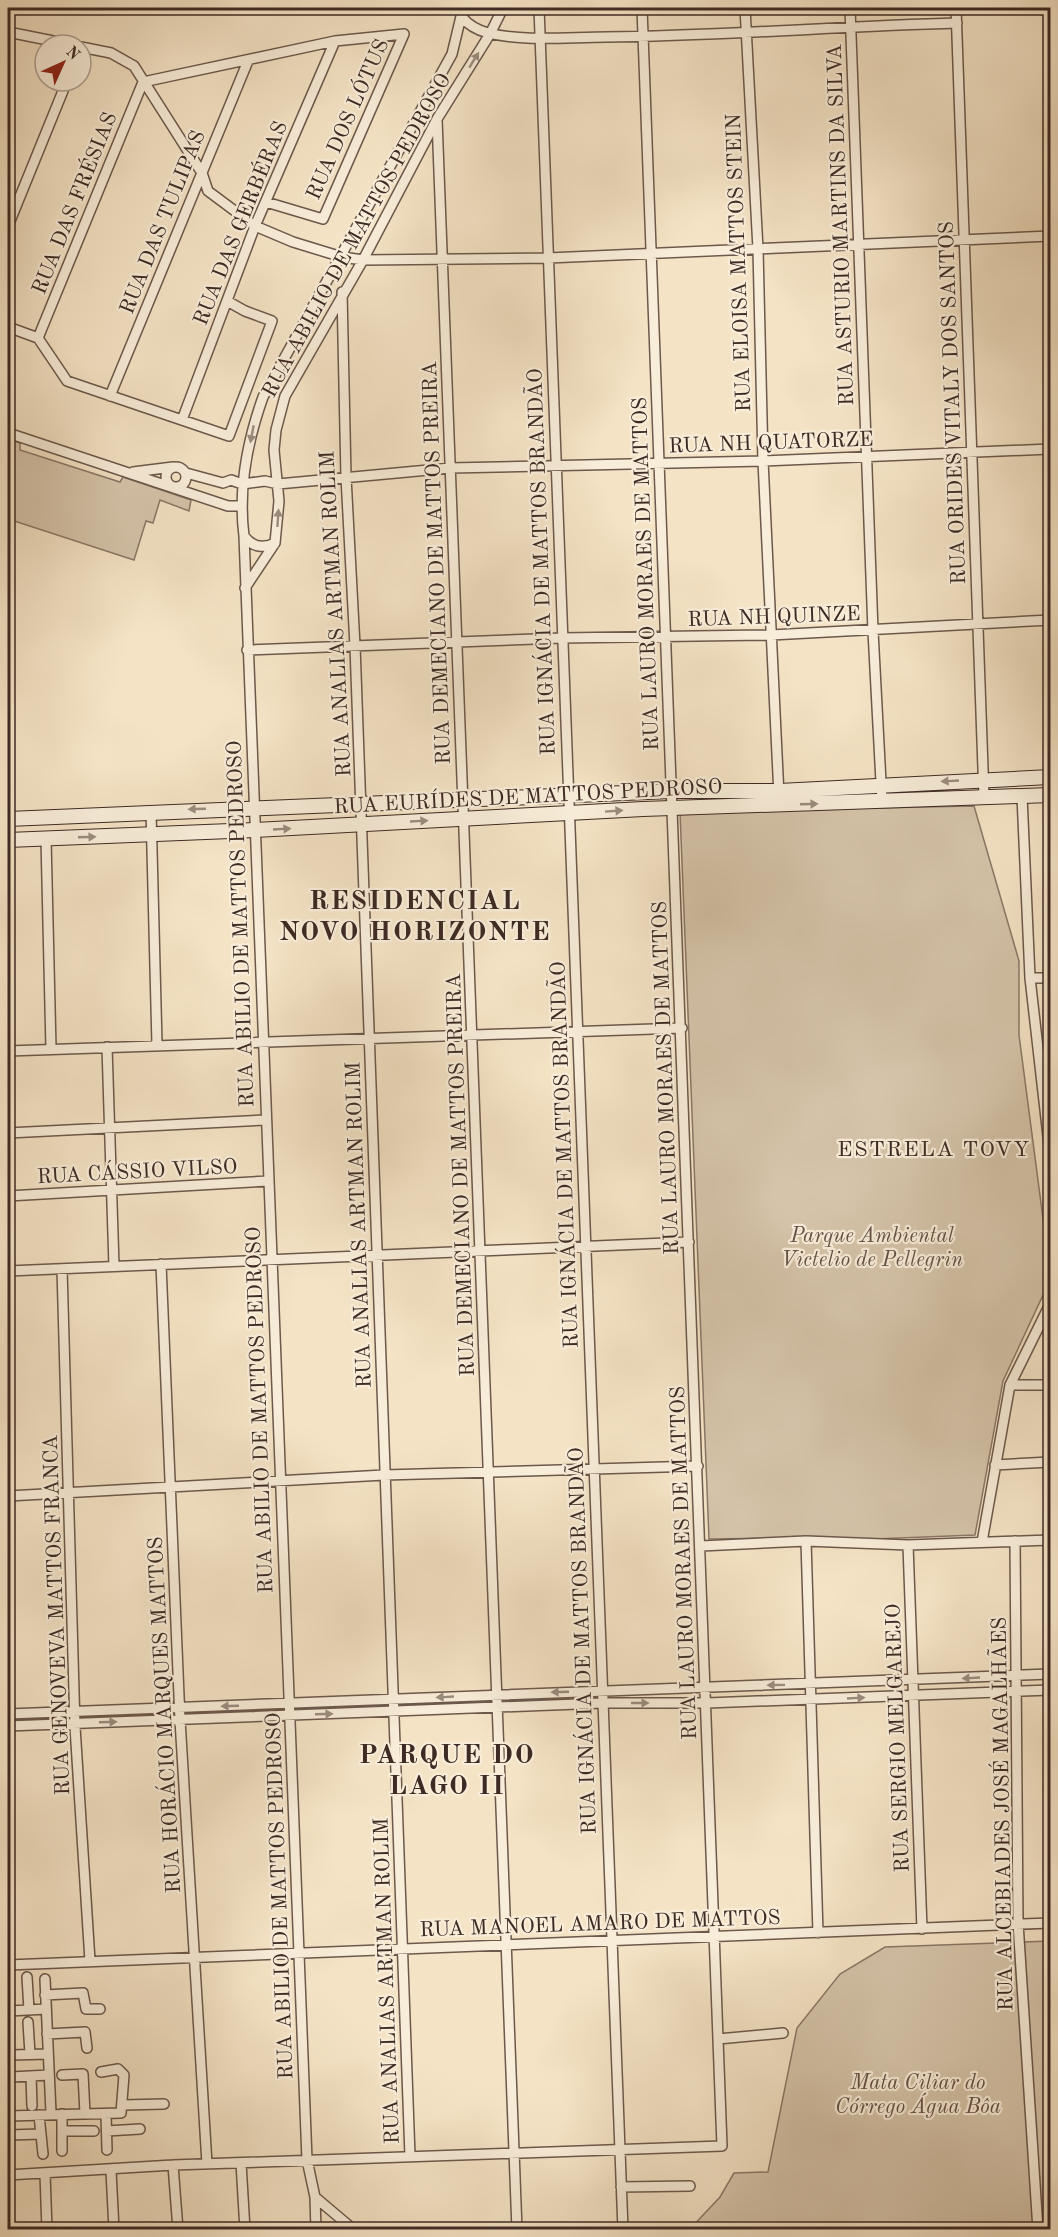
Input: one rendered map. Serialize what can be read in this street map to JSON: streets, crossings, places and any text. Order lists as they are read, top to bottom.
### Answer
{
  "streets": {
    "street": [
      "RUA DOS LÓTUS",
      "RUA DAS FRÉSIAS",
      "RUA DAS TULIPAS",
      "RUA DAS GERBÉRAS",
      "RUA ASTURIO MARTINS DA SILVA",
      "RUA ABILIO DE MATTOS PEDROSO",
      "RUA ELOISA MATTOS STEIN",
      "RUA ORIDES VITALY DOS SANTOS",
      "RUA NH QUATORZE",
      "RUA IGNÁCIA DE MATTOS BRANDÃO",
      "RUA DEMECIANO DE MATTOS PREIRA",
      "RUA LAURO MORAES DE MATTOS",
      "RUA ANALIAS ARTMAN ROLIM",
      "RUA NH QUINZE",
      "RUA EURÍDES DE MATTOS PEDROSO",
      "RUA CÁSSIO VILSO",
      "RUA GENOVEVA MATTOS FRANCA",
      "RUA HORÁCIO MARQUES MATTOS",
      "RUA SERGIO MELGAREJO",
      "RUA ALCEBIADES JOSÉ MAGALHÃES",
      "RUA MANOEL AMARO DE MATTOS"
    ]
  },
  "crossings": [
    ["RUA DOS LÓTUS", "RUA DAS GERBÉRAS"],
    ["RUA ASTURIO MARTINS DA SILVA", "RUA NH QUATORZE"],
    ["RUA ASTURIO MARTINS DA SILVA", "RUA NH QUINZE"],
    ["RUA ASTURIO MARTINS DA SILVA", "RUA EURÍDES DE MATTOS PEDROSO"],
    ["RUA ABILIO DE MATTOS PEDROSO", "RUA NH QUATORZE"],
    ["RUA ABILIO DE MATTOS PEDROSO", "RUA DEMECIANO DE MATTOS PREIRA"],
    ["RUA ABILIO DE MATTOS PEDROSO", "RUA ANALIAS ARTMAN ROLIM"],
    ["RUA ABILIO DE MATTOS PEDROSO", "RUA NH QUINZE"],
    ["RUA ABILIO DE MATTOS PEDROSO", "RUA EURÍDES DE MATTOS PEDROSO"],
    ["RUA ABILIO DE MATTOS PEDROSO", "RUA CÁSSIO VILSO"],
    ["RUA ABILIO DE MATTOS PEDROSO", "RUA MANOEL AMARO DE MATTOS"],
    ["RUA ELOISA MATTOS STEIN", "RUA NH QUATORZE"],
    ["RUA ELOISA MATTOS STEIN", "RUA NH QUINZE"],
    ["RUA ELOISA MATTOS STEIN", "RUA EURÍDES DE MATTOS PEDROSO"],
    ["RUA ORIDES VITALY DOS SANTOS", "RUA NH QUATORZE"],
    ["RUA ORIDES VITALY DOS SANTOS", "RUA NH QUINZE"],
    ["RUA ORIDES VITALY DOS SANTOS", "RUA EURÍDES DE MATTOS PEDROSO"],
    ["RUA NH QUATORZE", "RUA IGNÁCIA DE MATTOS BRANDÃO"],
    ["RUA NH QUATORZE", "RUA DEMECIANO DE MATTOS PREIRA"],
    ["RUA NH QUATORZE", "RUA LAURO MORAES DE MATTOS"],
    ["RUA NH QUATORZE", "RUA ANALIAS ARTMAN ROLIM"],
    ["RUA IGNÁCIA DE MATTOS BRANDÃO", "RUA LAURO MORAES DE MATTOS"],
    ["RUA IGNÁCIA DE MATTOS BRANDÃO", "RUA NH QUINZE"],
    ["RUA IGNÁCIA DE MATTOS BRANDÃO", "RUA EURÍDES DE MATTOS PEDROSO"],
    ["RUA IGNÁCIA DE MATTOS BRANDÃO", "RUA MANOEL AMARO DE MATTOS"],
    ["RUA DEMECIANO DE MATTOS PREIRA", "RUA NH QUINZE"],
    ["RUA DEMECIANO DE MATTOS PREIRA", "RUA EURÍDES DE MATTOS PEDROSO"],
    ["RUA DEMECIANO DE MATTOS PREIRA", "RUA MANOEL AMARO DE MATTOS"],
    ["RUA LAURO MORAES DE MATTOS", "RUA NH QUINZE"],
    ["RUA LAURO MORAES DE MATTOS", "RUA EURÍDES DE MATTOS PEDROSO"],
    ["RUA LAURO MORAES DE MATTOS", "RUA MANOEL AMARO DE MATTOS"],
    ["RUA ANALIAS ARTMAN ROLIM", "RUA NH QUINZE"],
    ["RUA ANALIAS ARTMAN ROLIM", "RUA EURÍDES DE MATTOS PEDROSO"],
    ["RUA ANALIAS ARTMAN ROLIM", "RUA MANOEL AMARO DE MATTOS"],
    ["RUA GENOVEVA MATTOS FRANCA", "RUA MANOEL AMARO DE MATTOS"],
    ["RUA HORÁCIO MARQUES MATTOS", "RUA MANOEL AMARO DE MATTOS"],
    ["RUA SERGIO MELGAREJO", "RUA MANOEL AMARO DE MATTOS"],
    ["RUA ALCEBIADES JOSÉ MAGALHÃES", "RUA MANOEL AMARO DE MATTOS"]
  ],
  "districts": ["RESIDENCIAL NOVO HORIZONTE", "ESTRELA TOVY", "PARQUE DO LAGO II"],
  "parks": ["Parque Ambiental Victelio de Pellegrin", "Mata Ciliar do Córrego Água Bôa"],
  "north": "top right"
}
